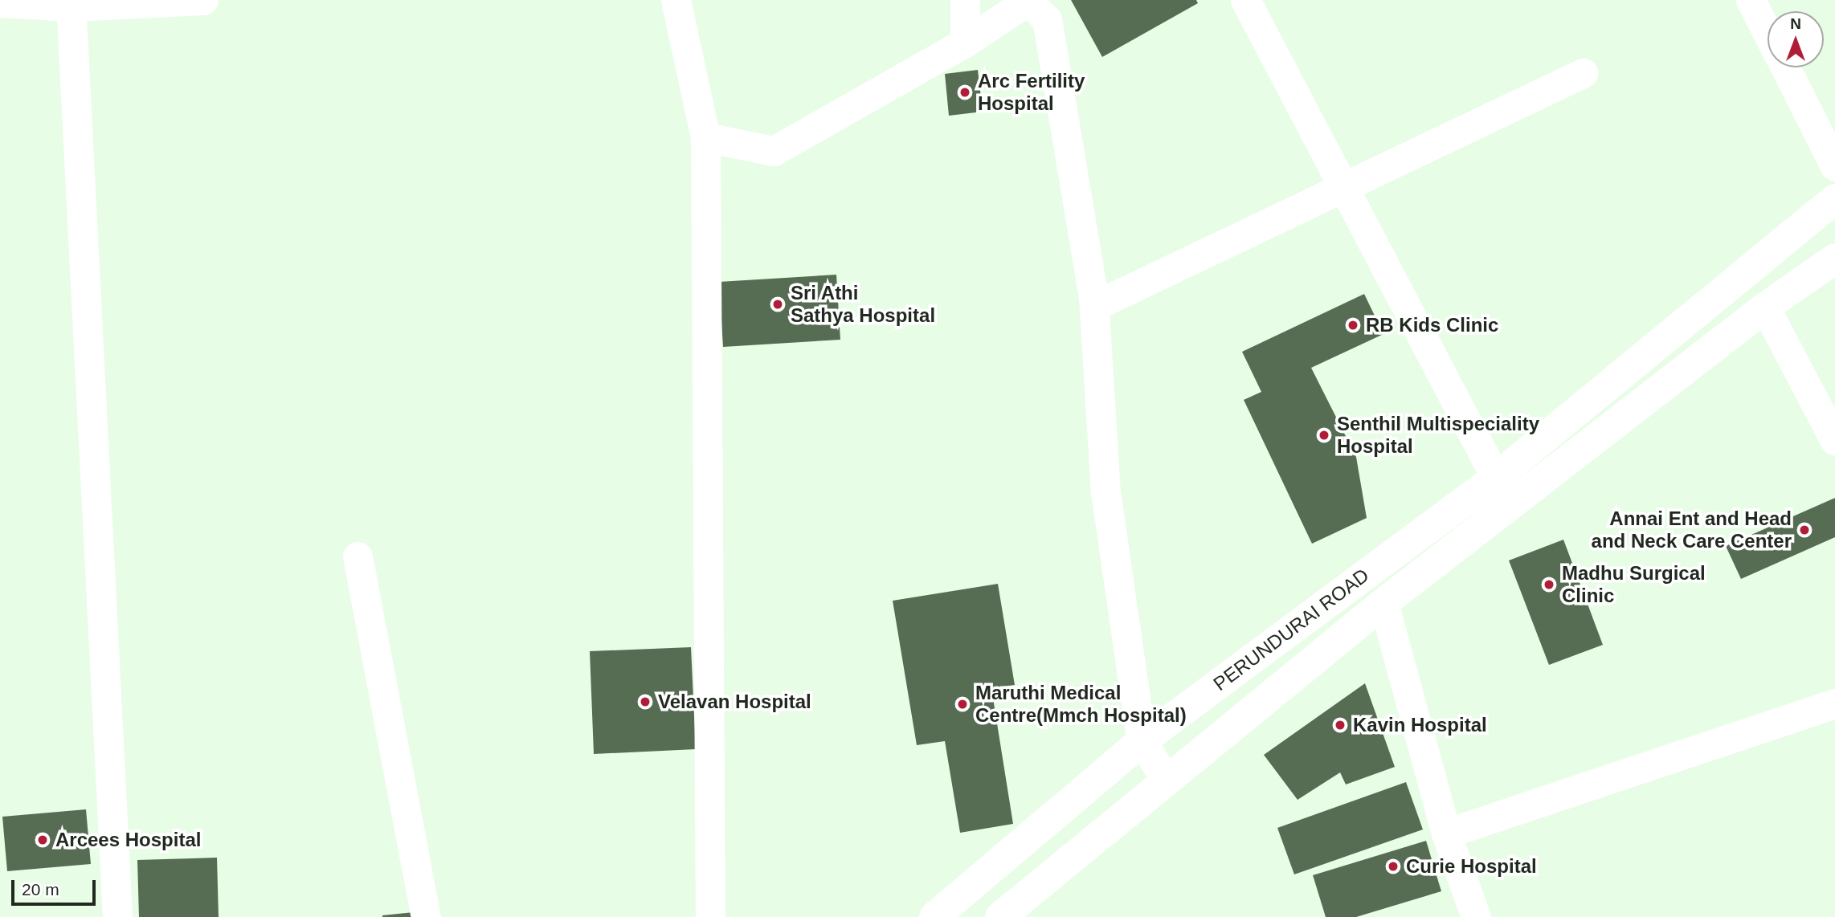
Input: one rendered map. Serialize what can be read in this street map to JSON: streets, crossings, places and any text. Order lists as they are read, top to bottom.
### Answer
{
  "streets": {
    "main road": ["PERUNDURAI ROAD"]
  },
  "places": [
    "Arc Fertility Hospital",
    "Sri Athi Sathya Hospital",
    "RB Kids Clinic",
    "Senthil Multispeciality Hospital",
    "Annai Ent and Head and Neck Care Center",
    "Madhu Surgical Clinic",
    "Velavan Hospital",
    "Maruthi Medical Centre(Mmch Hospital)",
    "Kavin Hospital",
    "Arcees Hospital",
    "Curie Hospital"
  ],
  "scale_bar": "20 m",
  "north": "top"
}
